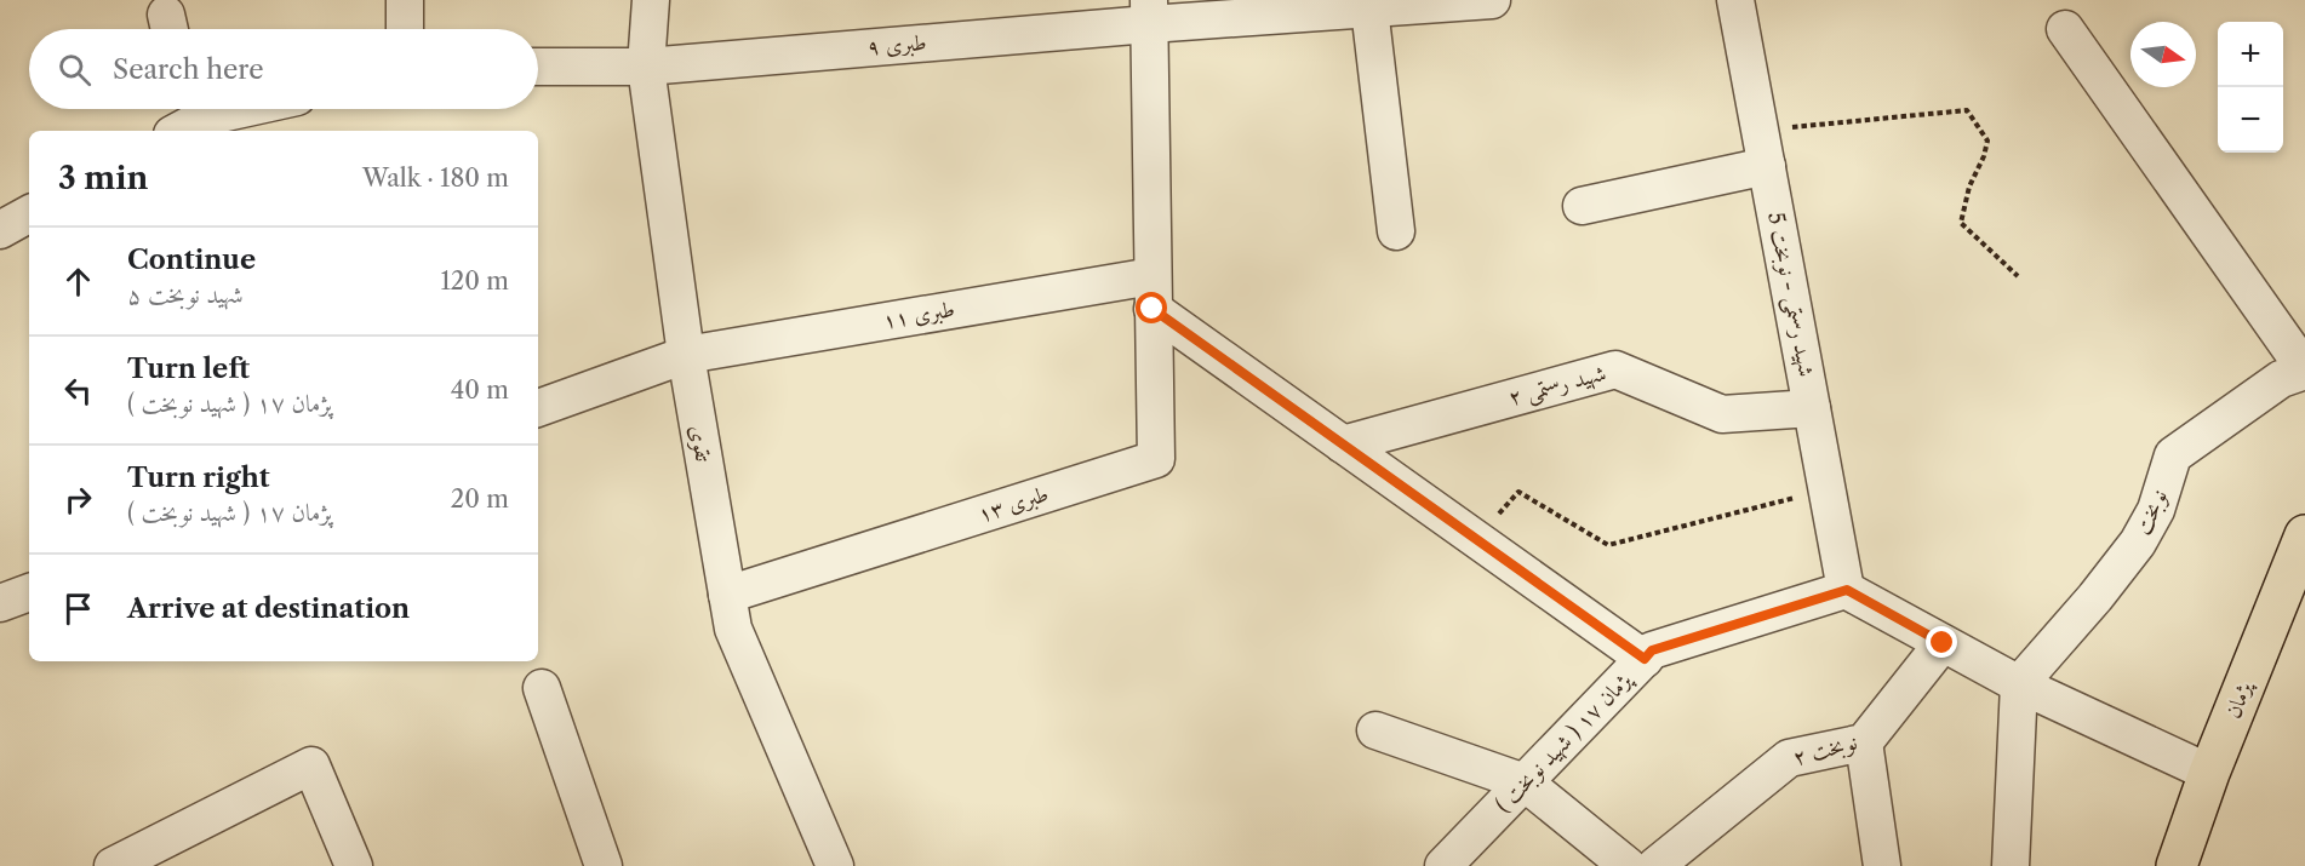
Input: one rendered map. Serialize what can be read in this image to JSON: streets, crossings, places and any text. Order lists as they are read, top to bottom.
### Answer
{
  "streets": {
    "main road": ["پژمان"],
    "street": [
      "طبری ۹",
      "شهید رستمی - نوبخت 5",
      "طبری ۱۱",
      "شهید رستمی ۲",
      "تقوی",
      "طبری ۱۳",
      "نوبخت",
      "پژمان ۱۷ ( شهید نوبخت )",
      "نوبخت ۲"
    ]
  },
  "crossings": [
    ["طبری ۹", "تقوی"],
    ["شهید رستمی - نوبخت 5", "شهید رستمی ۲"],
    ["شهید رستمی - نوبخت 5", "پژمان ۱۷ ( شهید نوبخت )"],
    ["طبری ۱۱", "تقوی"],
    ["طبری ۱۱", "طبری ۱۳"],
    ["تقوی", "طبری ۱۳"]
  ],
  "north": "right",
  "page": {
    "map_buttons": ["+", "−"],
    "search": "Search here",
    "heading": ["3 min", "Walk · 180 m"],
    "list": [
      ["Continue", "شهید نوبخت ۵", "120 m"],
      ["Turn left", "پژمان ۱۷ ( شهید نوبخت )", "40 m"],
      ["Turn right", "پژمان ۱۷ ( شهید نوبخت )", "20 m"],
      "Arrive at destination"
    ]
  }
}
